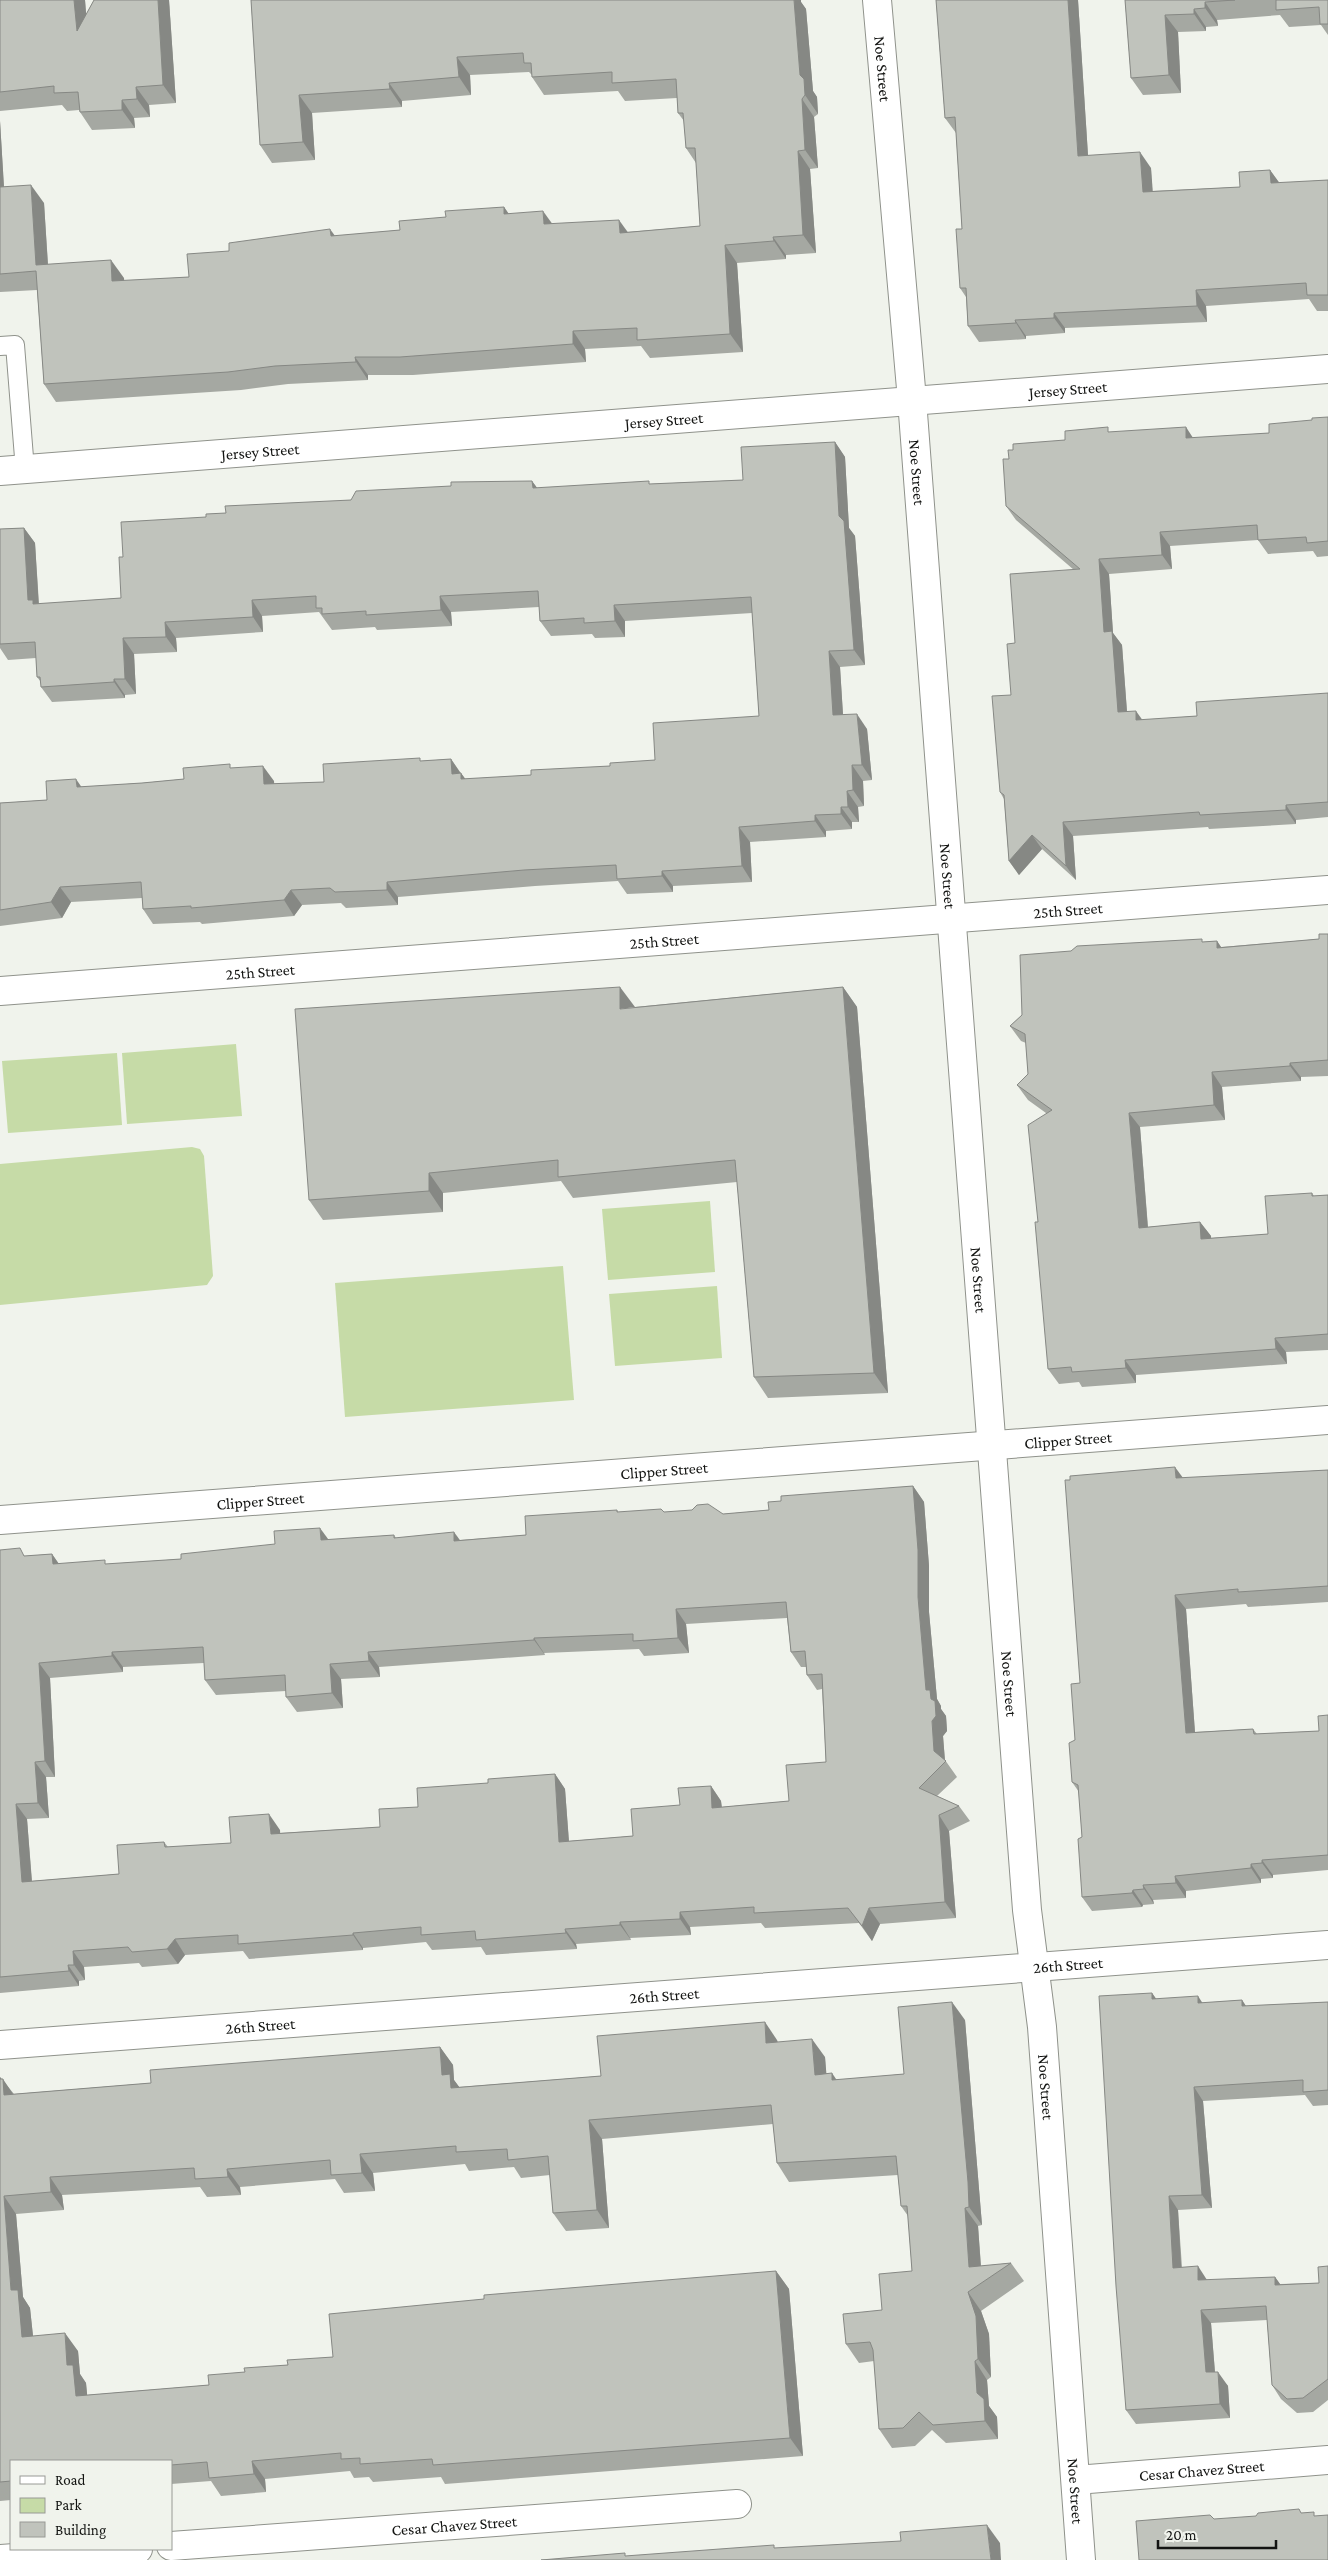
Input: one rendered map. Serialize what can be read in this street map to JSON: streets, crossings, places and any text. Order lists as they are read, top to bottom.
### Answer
{
  "streets": {
    "street": [
      "Noe Street",
      "Jersey Street",
      "25th Street",
      "Clipper Street",
      "26th Street",
      "Cesar Chavez Street"
    ]
  },
  "crossings": [
    ["Noe Street", "Jersey Street"],
    ["Noe Street", "25th Street"],
    ["Noe Street", "Clipper Street"],
    ["Noe Street", "26th Street"],
    ["Noe Street", "Cesar Chavez Street"]
  ],
  "legend": ["Road", "Park", "Building"],
  "scale_bar": "20 m"
}
